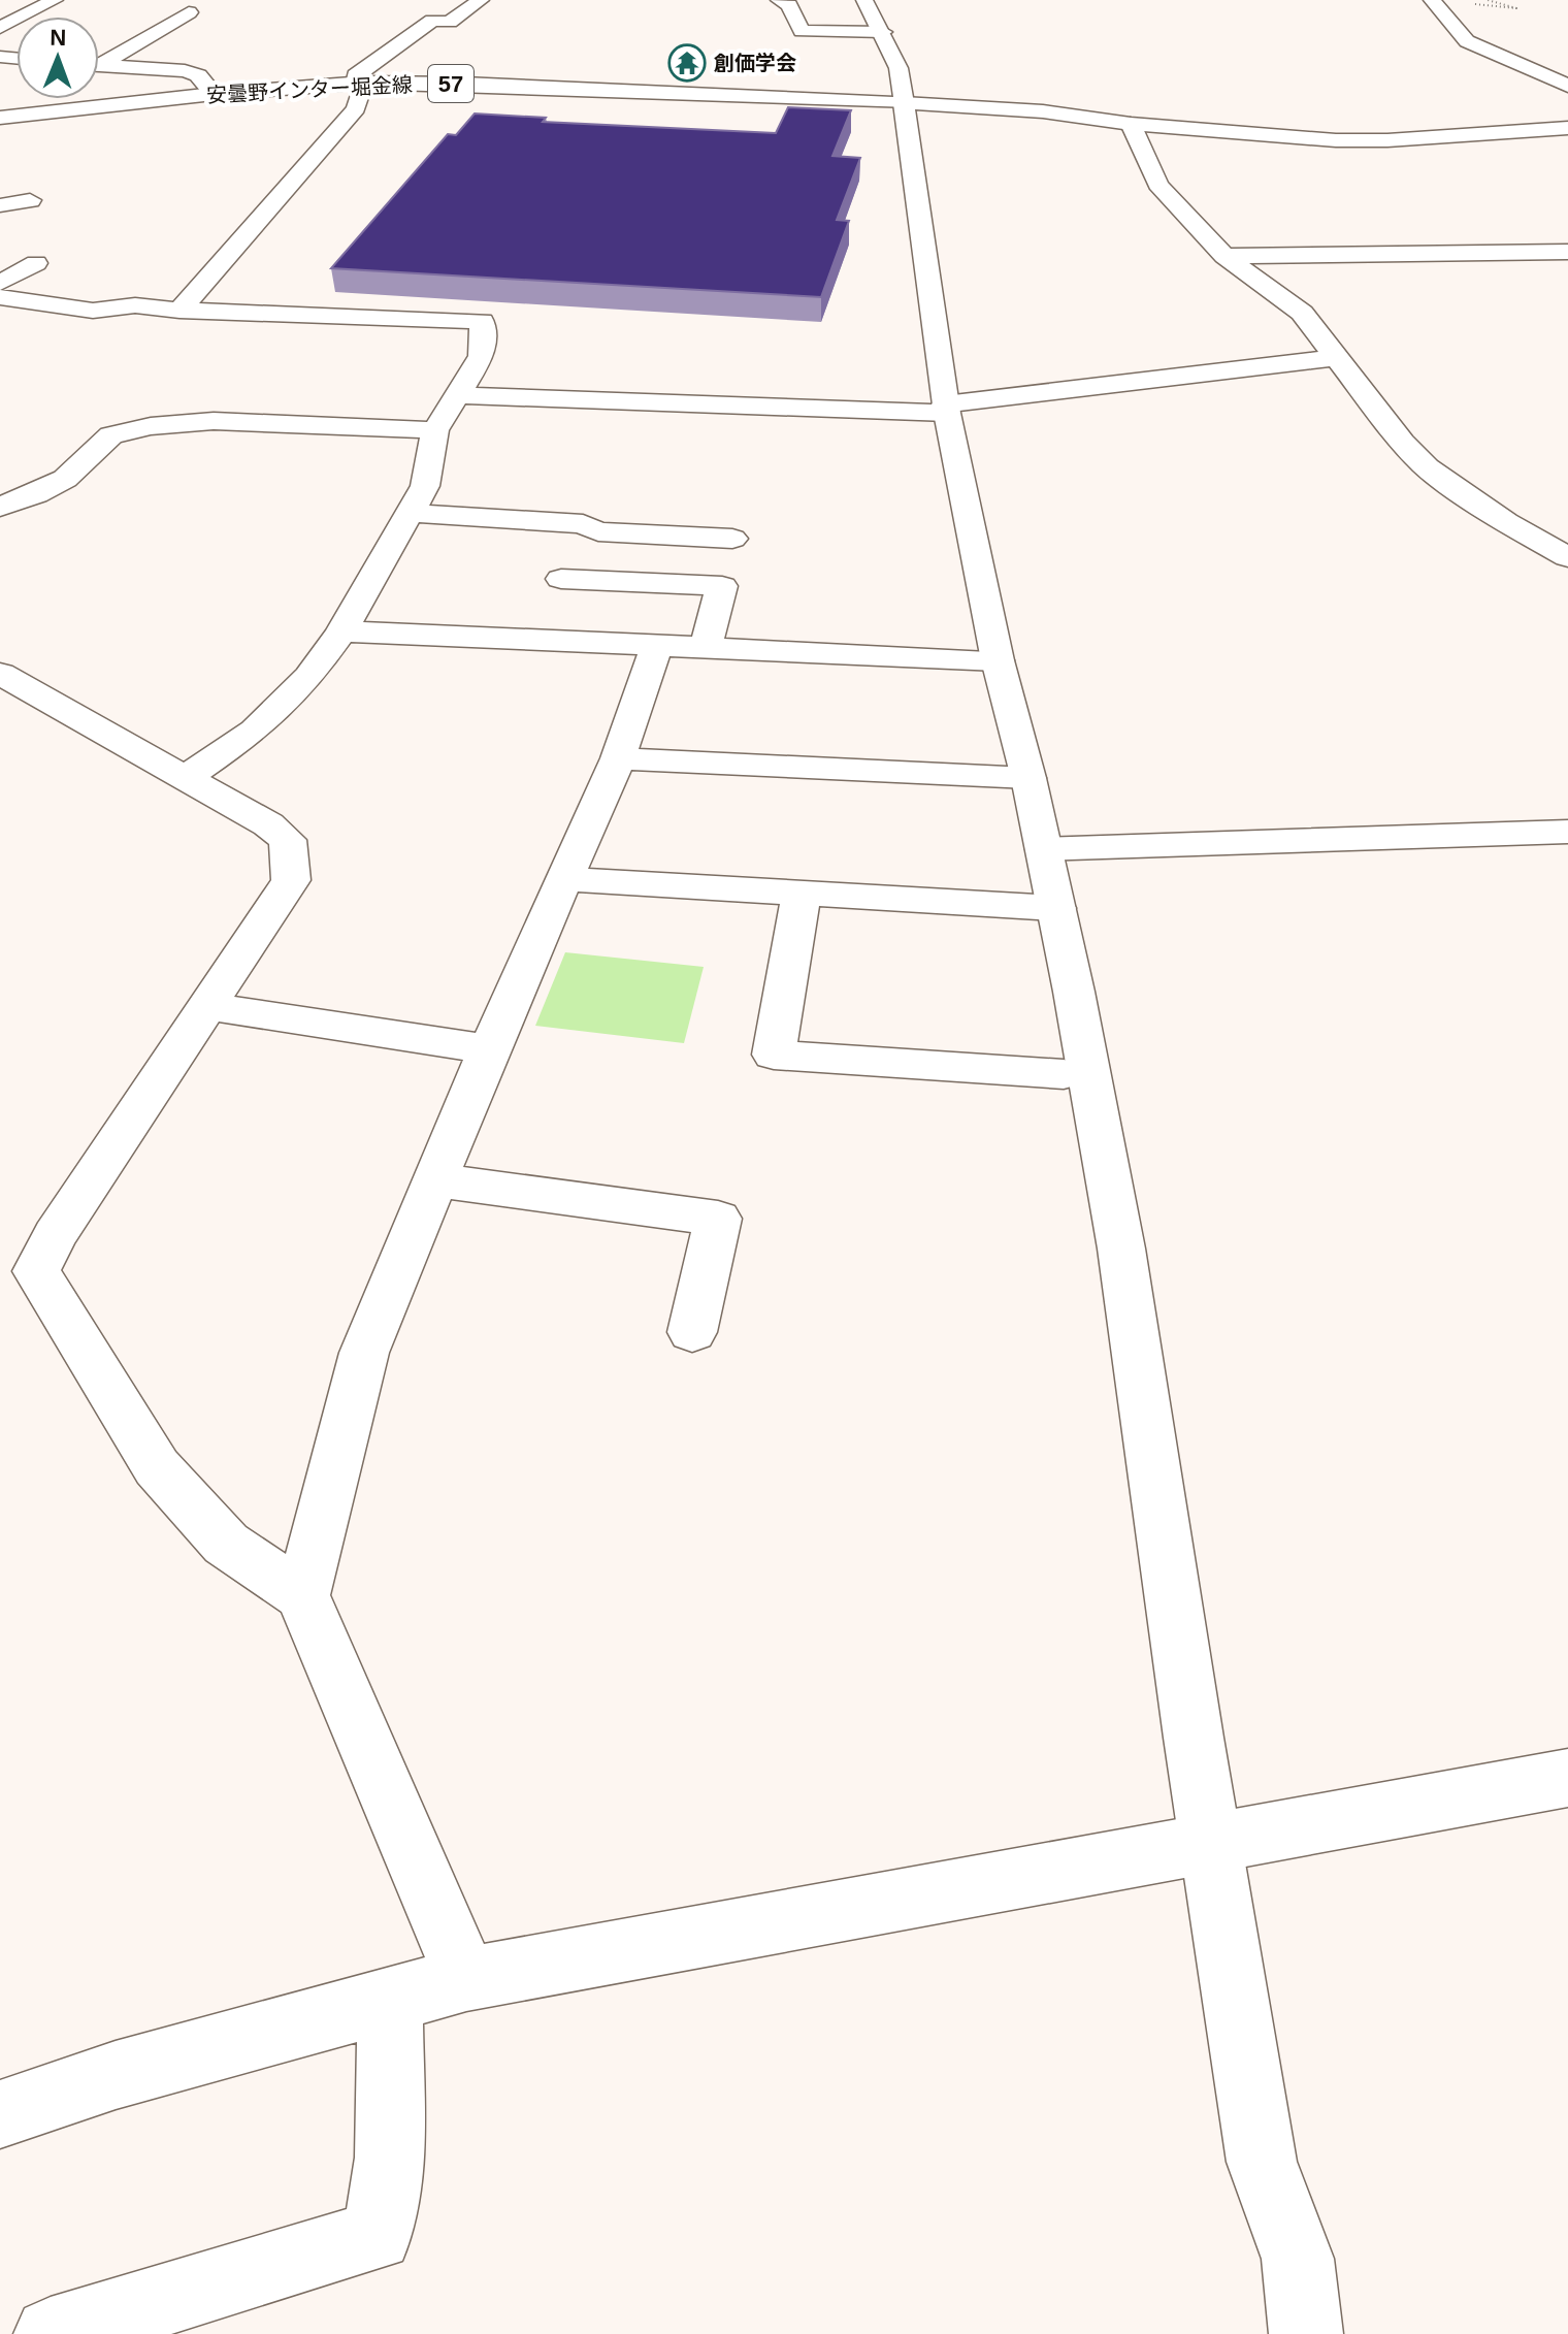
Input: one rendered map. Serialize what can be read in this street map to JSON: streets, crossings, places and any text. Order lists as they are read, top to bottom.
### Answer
{
  "streets": {
    "street": ["57", "安曇野インター堀金線"]
  },
  "places": {
    "temple": ["創価学会"]
  },
  "north": "top"
}
